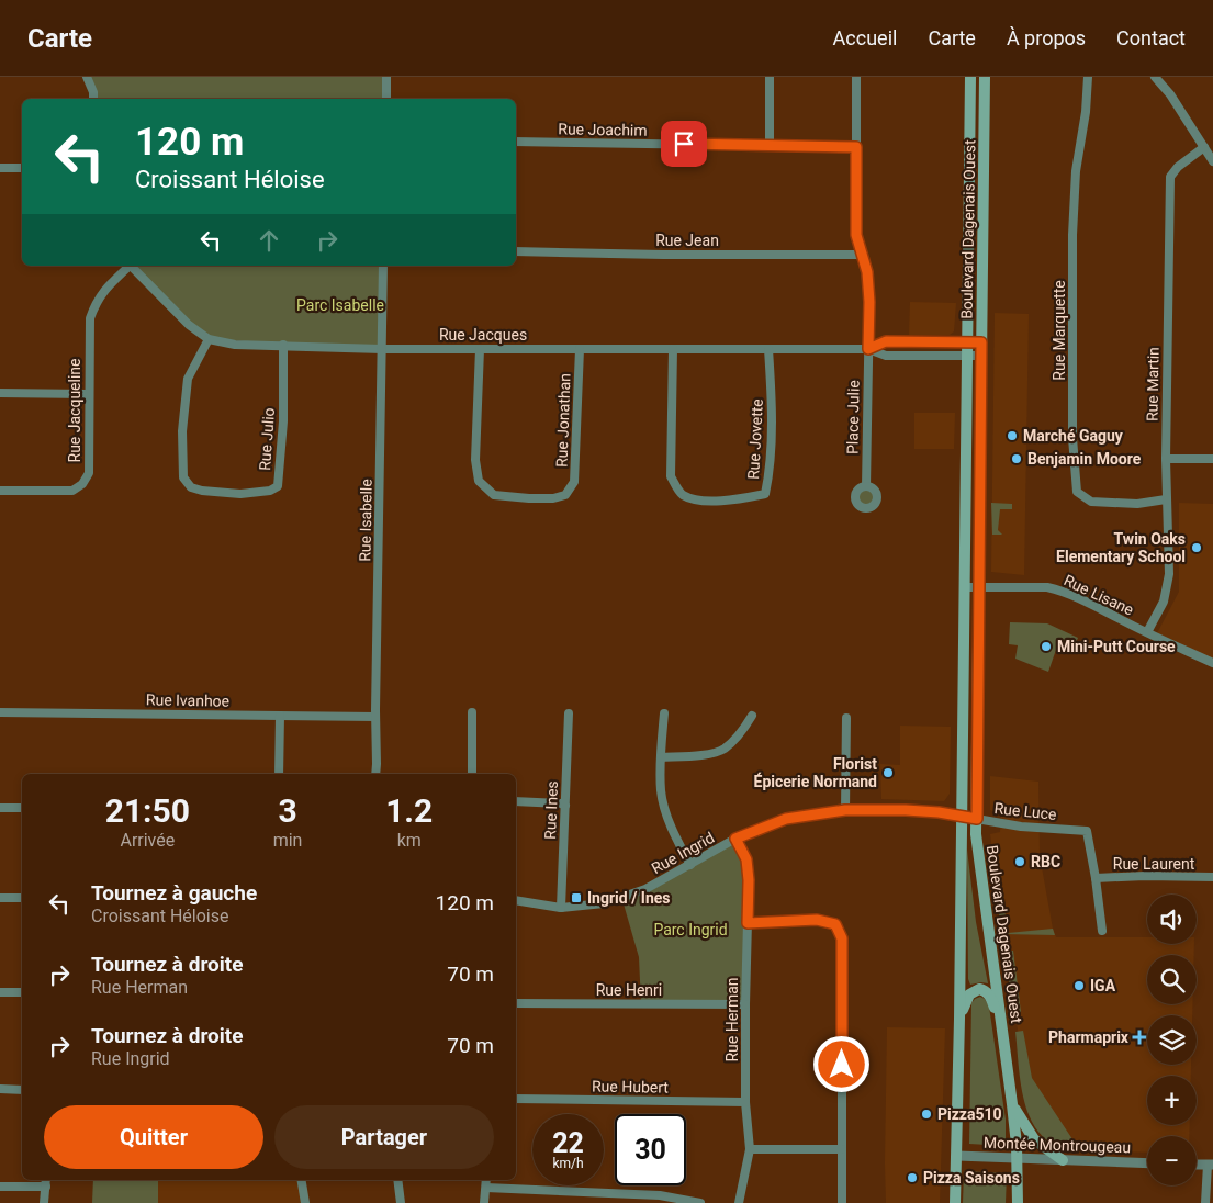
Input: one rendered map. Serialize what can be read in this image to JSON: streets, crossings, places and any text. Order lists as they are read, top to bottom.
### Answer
{
  "streets": {
    "main road": ["Boulevard Dagenais Ouest"],
    "street": [
      "Rue Joachim",
      "Rue Jean",
      "Rue Marquette",
      "Rue Jacques",
      "Rue Martin",
      "Rue Jacqueline",
      "Place Julie",
      "Rue Jonathan",
      "Rue Julio",
      "Rue Jovette",
      "Rue Isabelle",
      "Rue Lisane",
      "Rue Ivanhoe",
      "Rue Ines",
      "Rue Luce",
      "Rue Ingrid",
      "Rue Laurent",
      "Rue Henri",
      "Rue Herman",
      "Rue Hubert",
      "Montée Montrougeau"
    ]
  },
  "crossings": [
    ["Rue Joachim", "Place Julie"],
    ["Boulevard Dagenais Ouest", "Rue Jacques"],
    ["Boulevard Dagenais Ouest", "Rue Lisane"],
    ["Boulevard Dagenais Ouest", "Rue Luce"],
    ["Boulevard Dagenais Ouest", "Rue Ingrid"],
    ["Boulevard Dagenais Ouest", "Montée Montrougeau"],
    ["Rue Jean", "Place Julie"],
    ["Rue Marquette", "Rue Martin"],
    ["Rue Jacques", "Place Julie"],
    ["Rue Jacques", "Rue Jonathan"],
    ["Rue Jacques", "Rue Julio"],
    ["Rue Jacques", "Rue Jovette"],
    ["Rue Jacques", "Rue Isabelle"],
    ["Rue Martin", "Rue Lisane"],
    ["Rue Isabelle", "Rue Ivanhoe"],
    ["Rue Ines", "Rue Ingrid"],
    ["Rue Luce", "Rue Ingrid"],
    ["Rue Luce", "Rue Laurent"],
    ["Rue Ingrid", "Rue Herman"],
    ["Rue Henri", "Rue Herman"],
    ["Rue Herman", "Rue Hubert"]
  ],
  "parks": ["Parc Isabelle", "Parc Ingrid"],
  "places": {
    "other": [
      "Marché Gaguy",
      "Benjamin Moore",
      "Twin Oaks Elementary School",
      "Mini-Putt Course",
      "Florist Épicerie Normand",
      "RBC",
      "IGA",
      "Pizza510",
      "Pizza Saisons"
    ],
    "transit": ["Ingrid / Ines"],
    "health": ["Pharmaprix"]
  },
  "page": {
    "header": "Carte",
    "nav": [
      "Accueil",
      "Carte",
      "À propos",
      "Contact"
    ],
    "turn": ["120 m", "Croissant Héloise"],
    "eta": [
      "21:50",
      "Arrivée",
      "3",
      "min",
      "1.2",
      "km"
    ],
    "list": [
      {
        "name": "Tournez à gauche",
        "note": "Croissant Héloise",
        "value": "120 m"
      },
      {
        "name": "Tournez à droite",
        "note": "Rue Herman",
        "value": "70 m"
      },
      {
        "name": "Tournez à droite",
        "note": "Rue Ingrid",
        "value": "70 m"
      }
    ],
    "map_buttons": ["+", "−"],
    "buttons": ["Quitter", "Partager"],
    "speed": "22 km/h",
    "limit": "30"
  }
}
